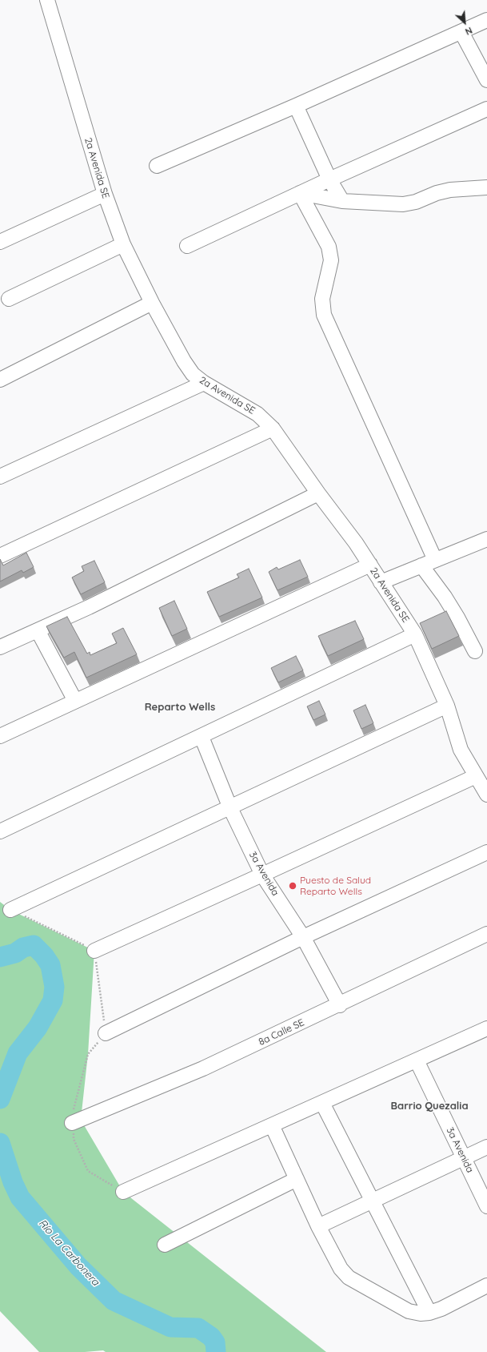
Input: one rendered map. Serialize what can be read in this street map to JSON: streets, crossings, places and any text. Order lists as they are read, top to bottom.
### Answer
{
  "streets": {
    "street": ["2a Avenida SE", "3a Avenida", "8a Calle SE"]
  },
  "crossings": [
    ["3a Avenida", "8a Calle SE"]
  ],
  "districts": ["Reparto Wells", "Barrio Quezalia"],
  "water": ["Río La Carbonera"],
  "places": ["Puesto de Salud Reparto Wells"],
  "north": "bottom right"
}
